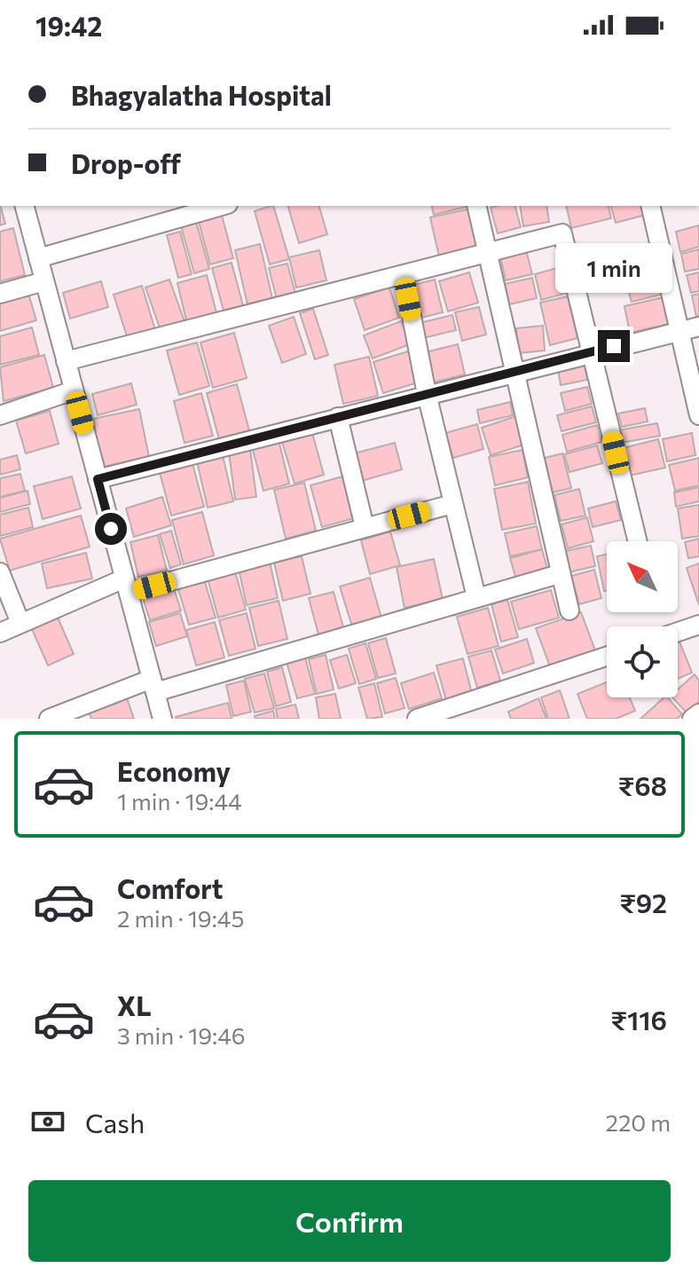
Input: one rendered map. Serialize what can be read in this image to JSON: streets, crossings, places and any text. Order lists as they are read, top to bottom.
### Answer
{
  "north": "top left",
  "page": {
    "status": "19:42",
    "banner": ["Bhagyalatha Hospital", "Drop-off"],
    "bubble": "1 min",
    "list": [
      {
        "name": "Economy",
        "note": "1 min · 19:44",
        "value": "₹68"
      },
      {
        "name": "Comfort",
        "note": "2 min · 19:45",
        "value": "₹92"
      },
      {
        "name": "XL",
        "note": "3 min · 19:46",
        "value": "₹116"
      }
    ],
    "pay": ["Cash", "220 m"],
    "buttons": "Confirm"
  }
}
